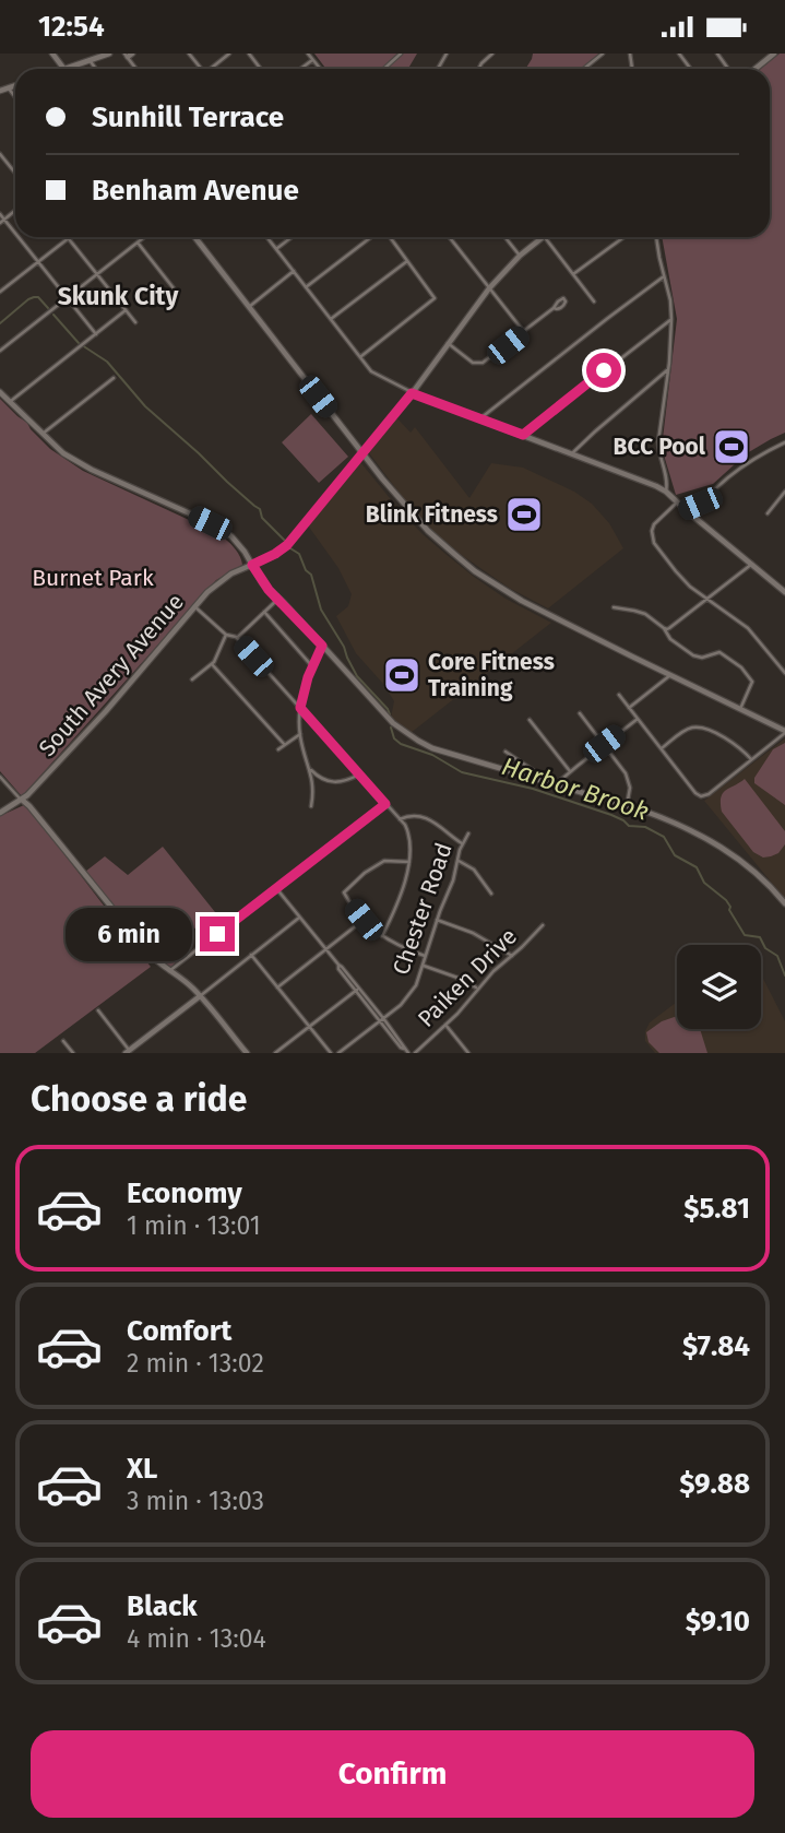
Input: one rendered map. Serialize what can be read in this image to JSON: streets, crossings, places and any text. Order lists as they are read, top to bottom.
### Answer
{
  "streets": {
    "street": ["South Avery Avenue", "Chester Road", "Paiken Drive"]
  },
  "districts": ["Skunk City"],
  "water": ["Harbor Brook"],
  "parks": ["Burnet Park"],
  "places": {
    "sports": ["BCC Pool", "Blink Fitness", "Core Fitness Training"]
  },
  "page": {
    "status": "12:54",
    "banner": ["Sunhill Terrace", "Benham Avenue"],
    "bubble": "6 min",
    "heading": "Choose a ride",
    "list": [
      {
        "name": "Economy",
        "note": "1 min · 13:01",
        "value": "$5.81"
      },
      {
        "name": "Comfort",
        "note": "2 min · 13:02",
        "value": "$7.84"
      },
      {
        "name": "XL",
        "note": "3 min · 13:03",
        "value": "$9.88"
      },
      {
        "name": "Black",
        "note": "4 min · 13:04",
        "value": "$9.10"
      }
    ],
    "buttons": "Confirm"
  }
}
